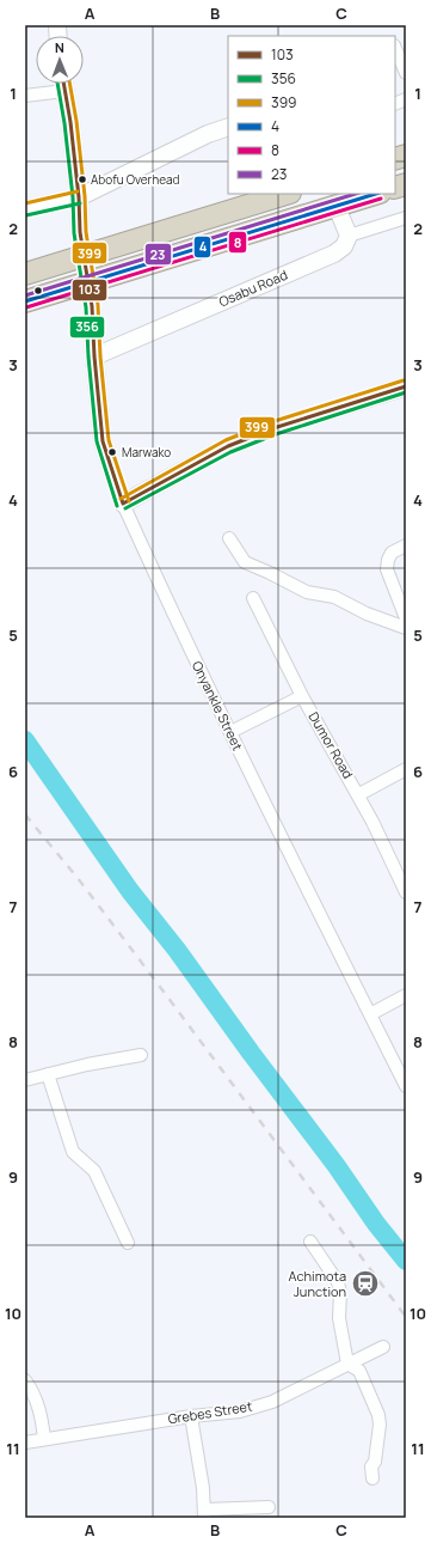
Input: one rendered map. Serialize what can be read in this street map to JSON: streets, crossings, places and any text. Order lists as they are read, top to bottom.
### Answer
{
  "streets": {
    "street": [
      "Osabu Road",
      "Onyankle Street",
      "Dumor Road",
      "Grebes Street"
    ]
  },
  "crossings": [
    ["Osabu Road", "Onyankle Street"]
  ],
  "places": {
    "other": ["Abofu Overhead", "Marwako"],
    "station": ["Achimota Junction"]
  },
  "lines": [
    "transit line 103",
    "transit line 356",
    "transit line 399",
    "transit line 4",
    "transit line 23",
    "transit line 8"
  ],
  "legend": [
    "103",
    "356",
    "399",
    "4",
    "8",
    "23"
  ],
  "north": "top",
  "grid": {
    "columns": ["A", "B", "C"],
    "rows": [
      "1",
      "2",
      "3",
      "4",
      "5",
      "6",
      "7",
      "8",
      "9",
      "10",
      "11"
    ]
  }
}
